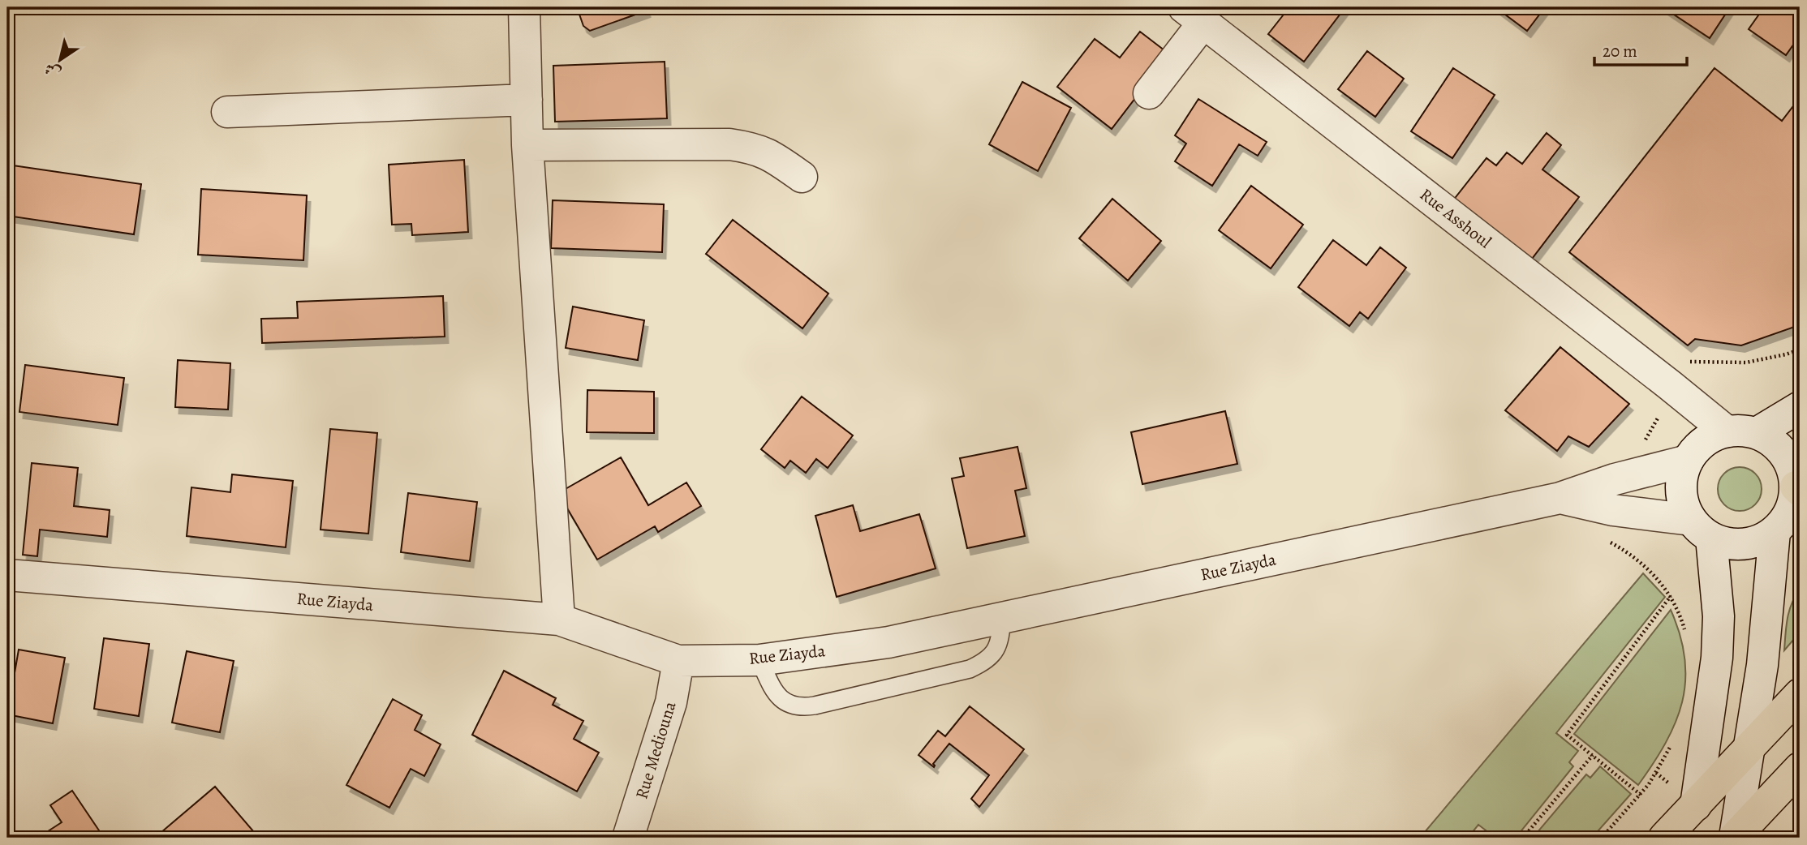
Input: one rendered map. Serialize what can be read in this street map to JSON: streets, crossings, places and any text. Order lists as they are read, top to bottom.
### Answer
{
  "streets": {
    "street": ["Rue Asshoul", "Rue Ziayda", "Rue Mediouna"]
  },
  "crossings": [
    ["Rue Asshoul", "Rue Ziayda"],
    ["Rue Ziayda", "Rue Mediouna"]
  ],
  "scale_bar": "20 m",
  "north": "bottom left"
}
